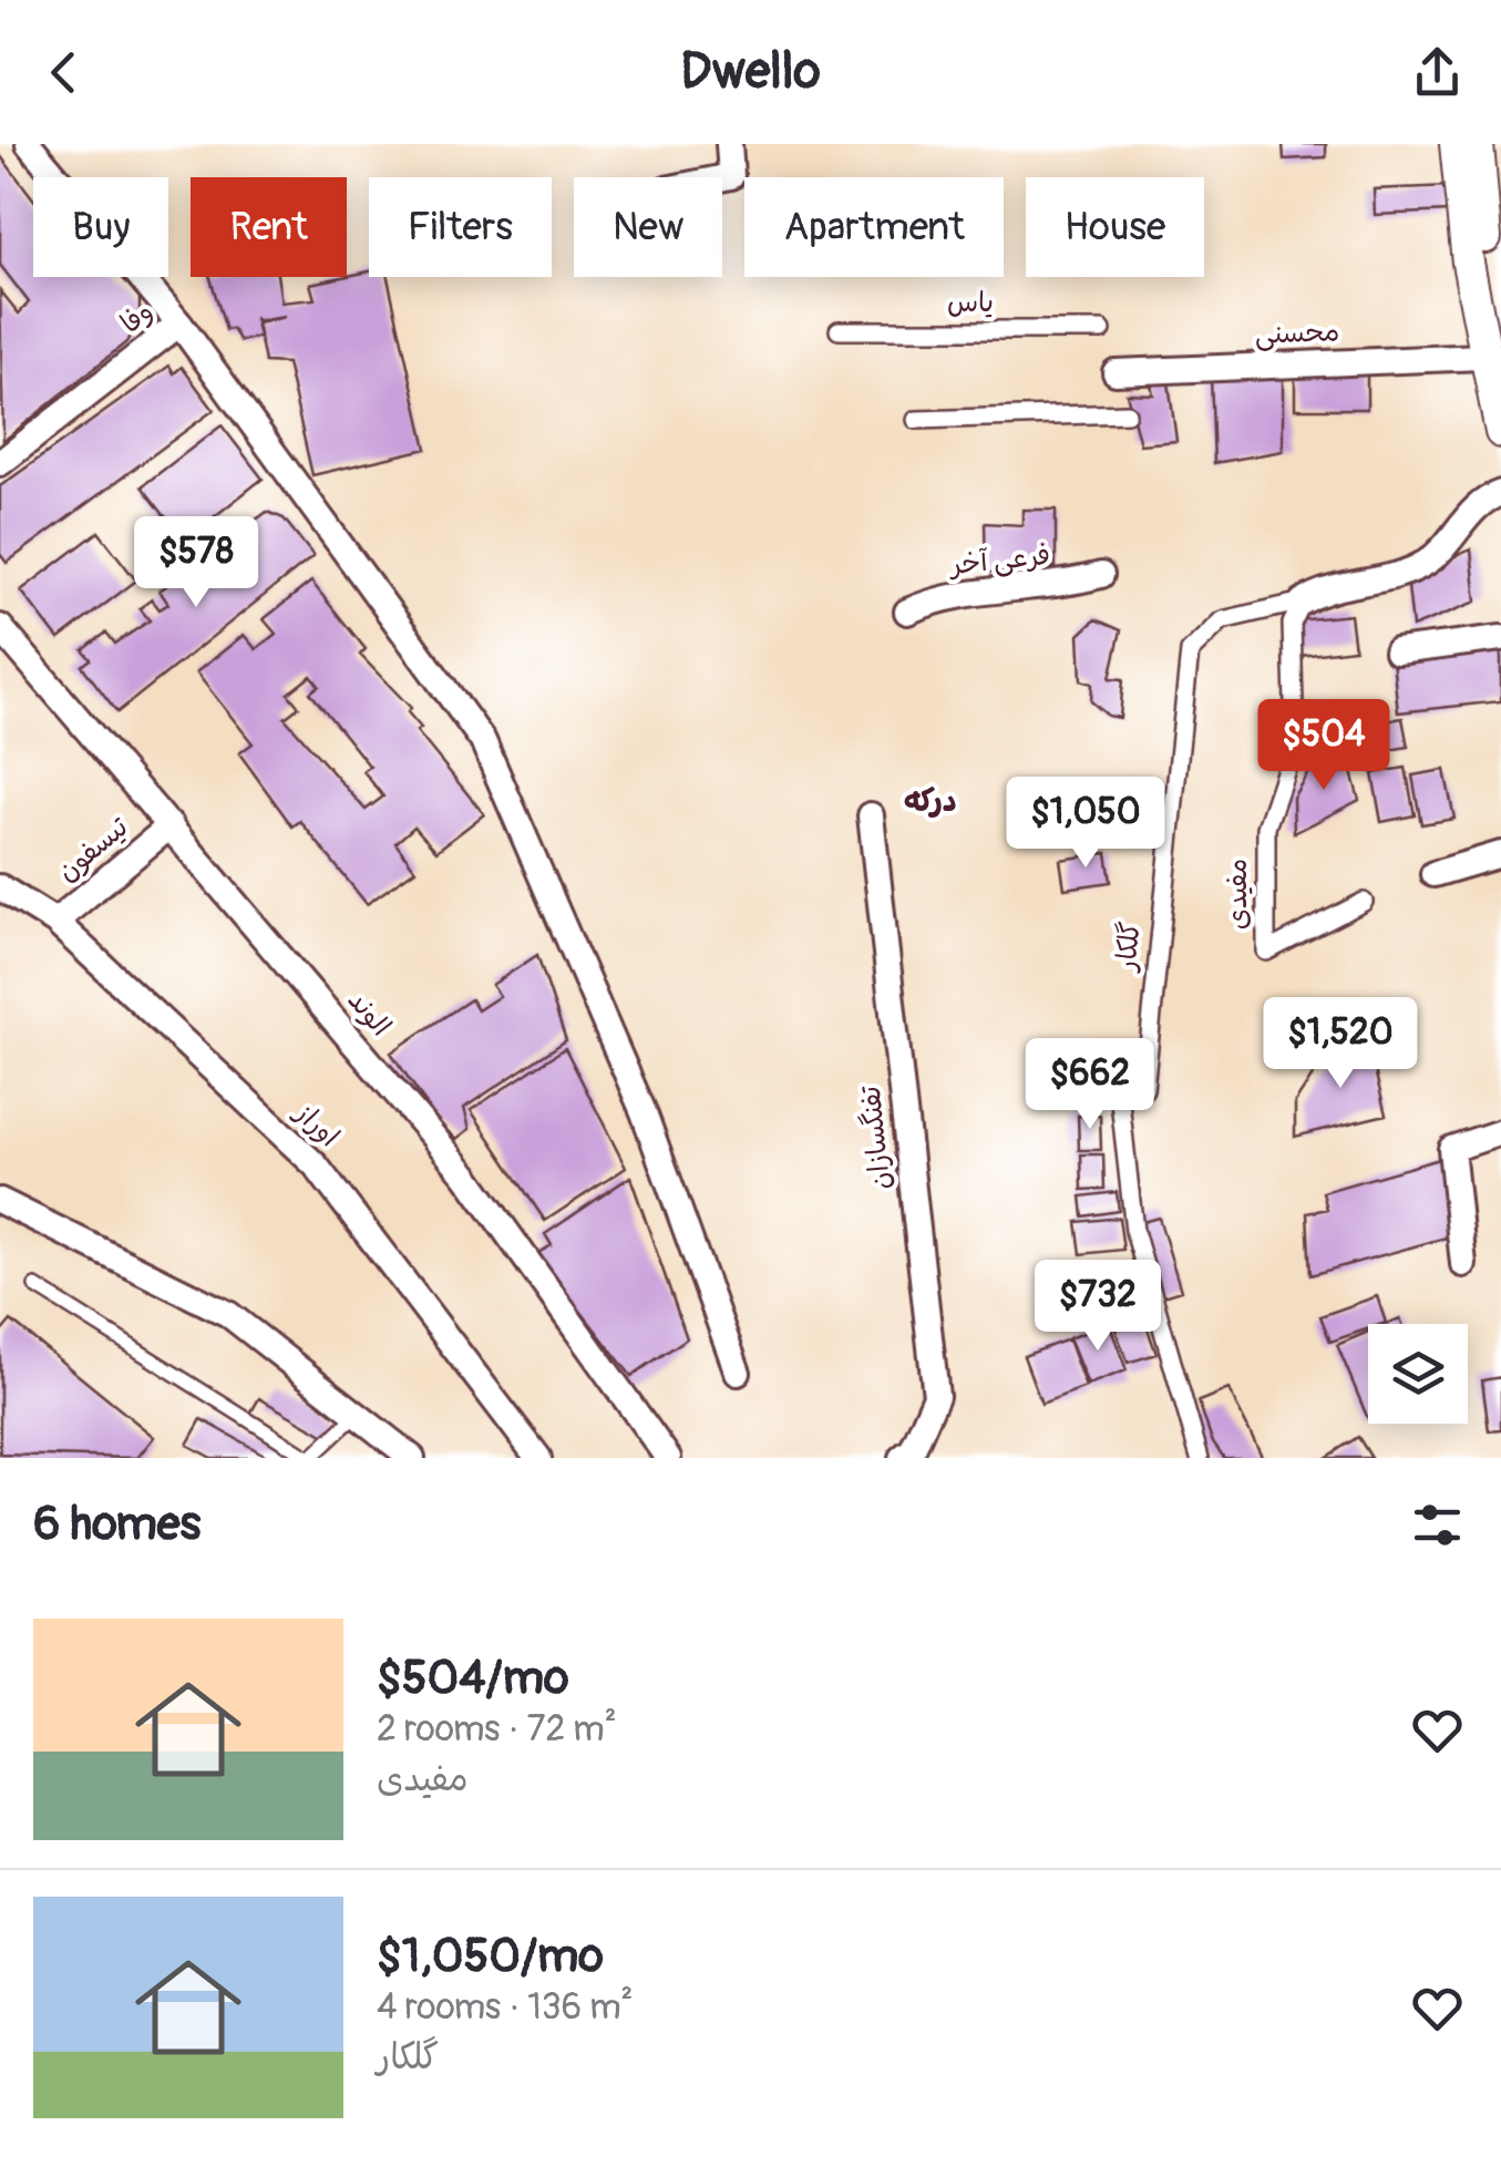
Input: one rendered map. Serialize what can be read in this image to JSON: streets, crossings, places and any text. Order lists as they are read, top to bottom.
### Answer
{
  "streets": {
    "street": [
      "یاس",
      "وفا",
      "محسنی",
      "فرعی آخر",
      "تیسفون",
      "مفیدی",
      "گلکار",
      "الوند",
      "اوراز",
      "تفنگسازان"
    ]
  },
  "crossings": [
    ["تیسفون", "الوند"],
    ["تیسفون", "اوراز"],
    ["مفیدی", "گلکار"]
  ],
  "districts": ["درکه"],
  "page": {
    "header": "Dwello",
    "chip": [
      "Buy",
      "Rent",
      "Filters",
      "New",
      "Apartment",
      "House"
    ],
    "price": [
      "$578",
      "$504",
      "$1,050",
      "$1,520",
      "$662",
      "$732"
    ],
    "heading": "6 homes",
    "list": [
      {
        "name": "$504/mo",
        "note": "2 rooms · 72 m² · مفیدی"
      },
      {
        "name": "$1,050/mo",
        "note": "4 rooms · 136 m² · گلکار"
      }
    ]
  }
}
